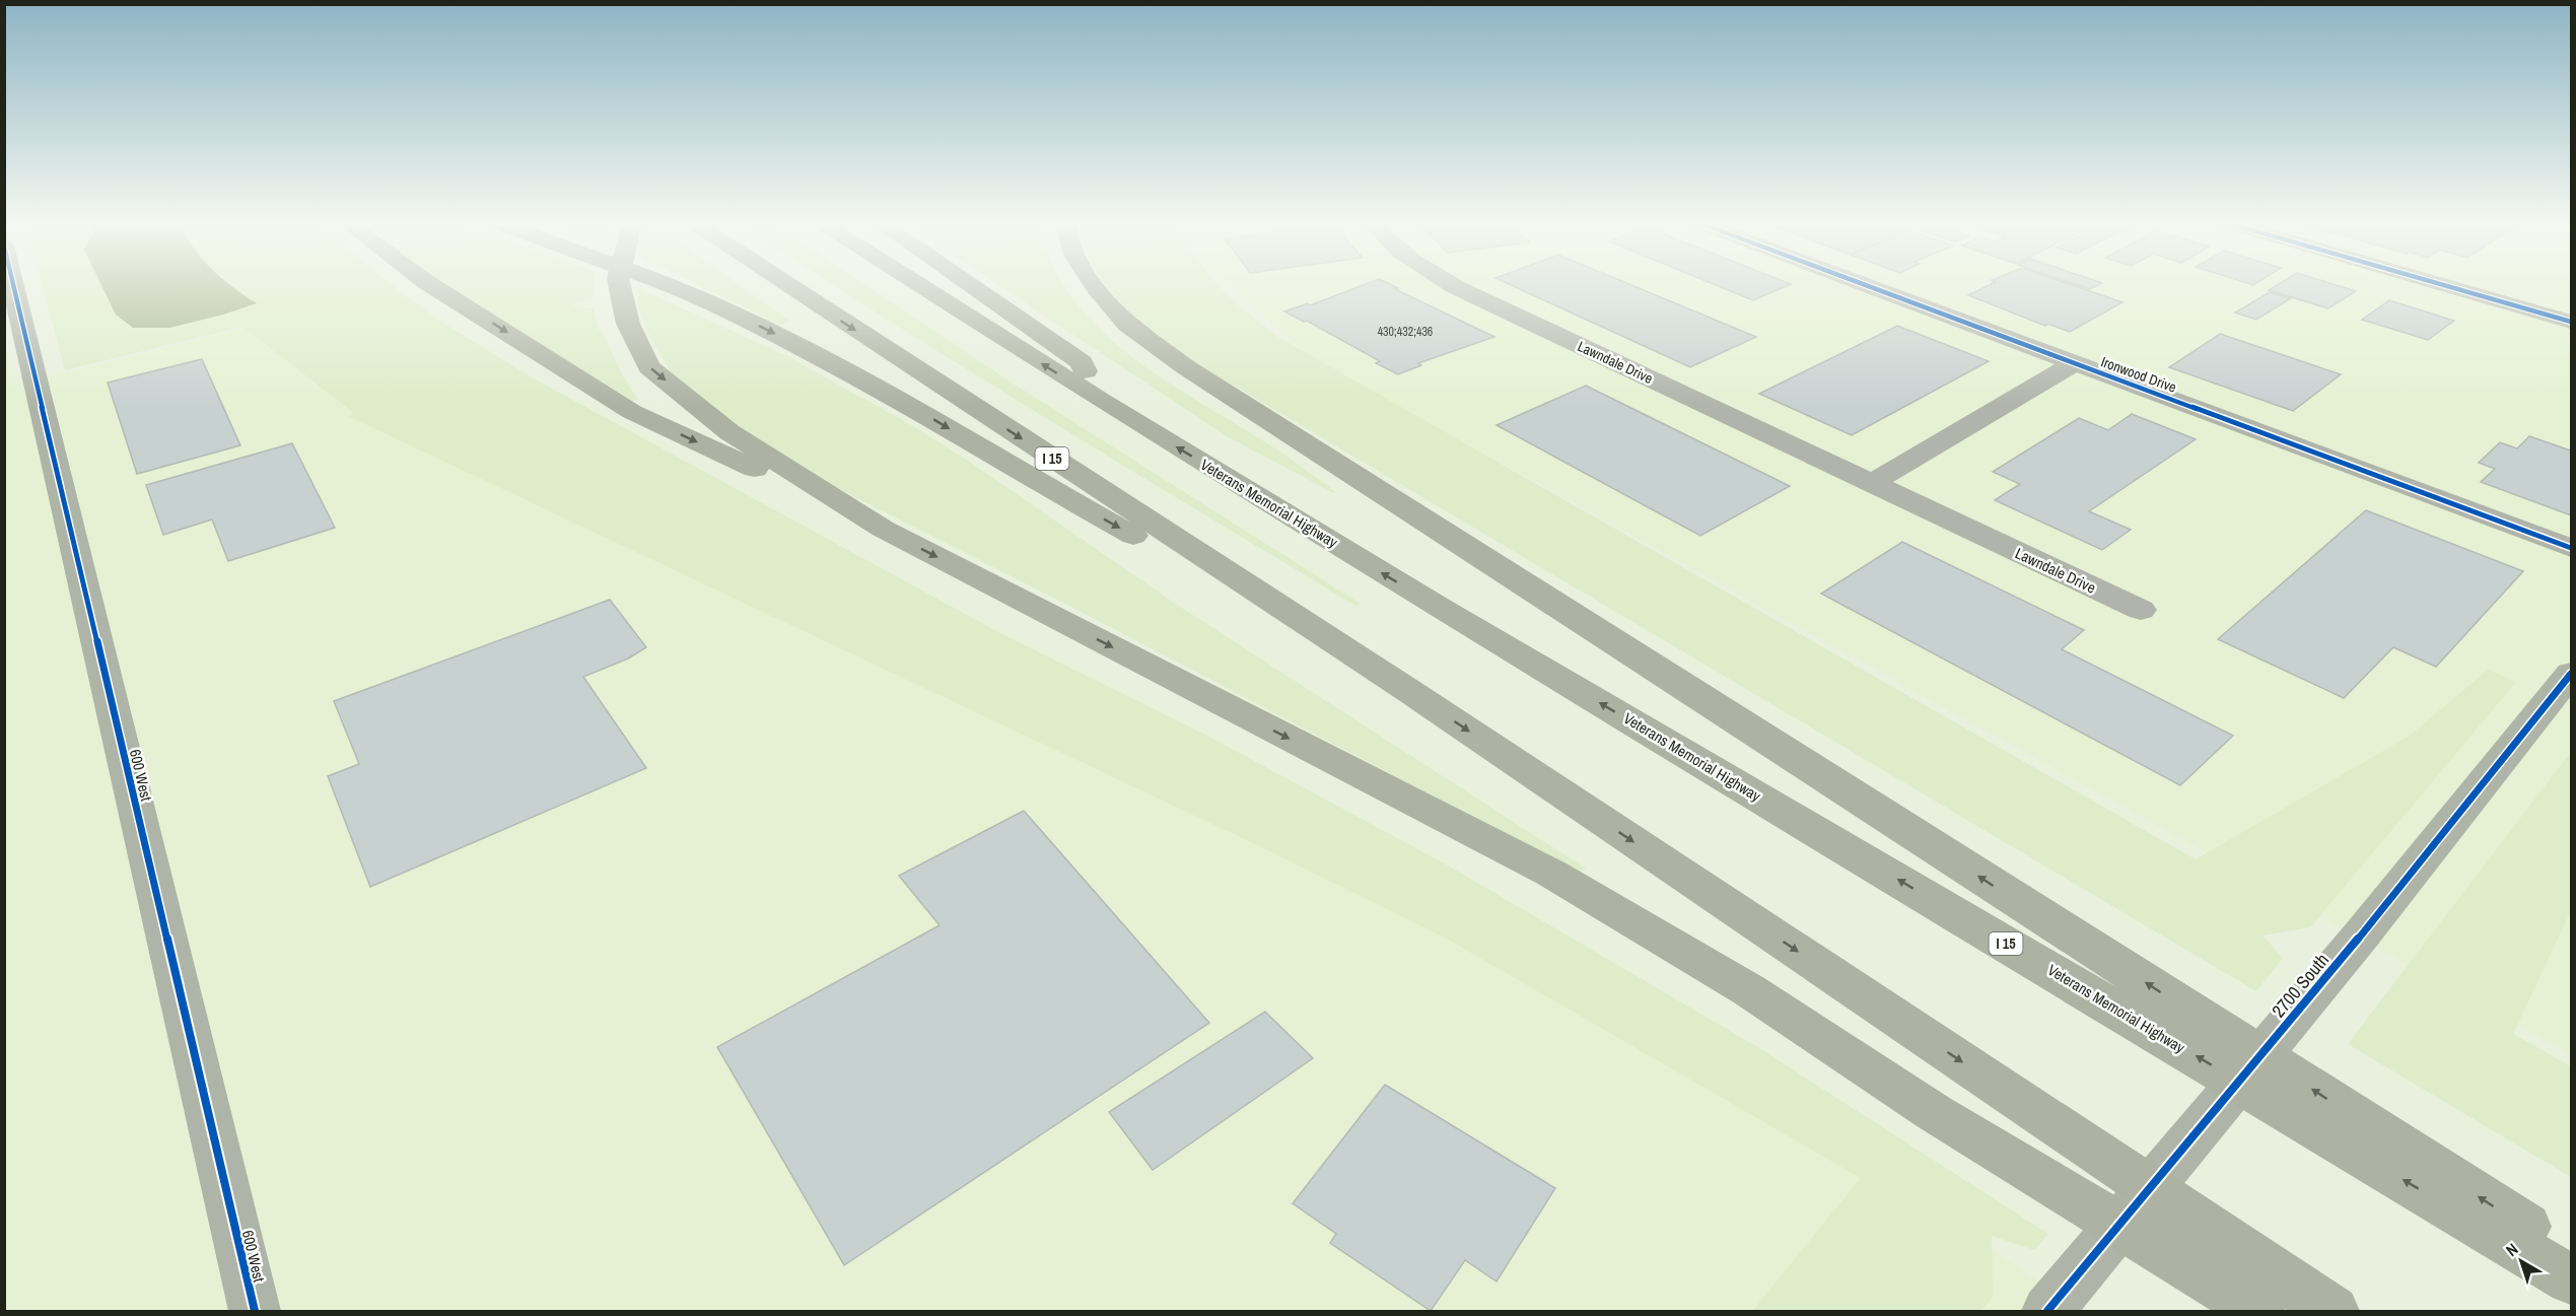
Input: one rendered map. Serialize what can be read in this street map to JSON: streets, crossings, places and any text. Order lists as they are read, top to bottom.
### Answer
{
  "streets": {
    "highway": ["I 15", "Veterans Memorial Highway"],
    "street": [
      "Lawndale Drive",
      "Ironwood Drive",
      "600 West",
      "2700 South"
    ]
  },
  "house_numbers": ["430;432;436"],
  "north": "top left"
}
